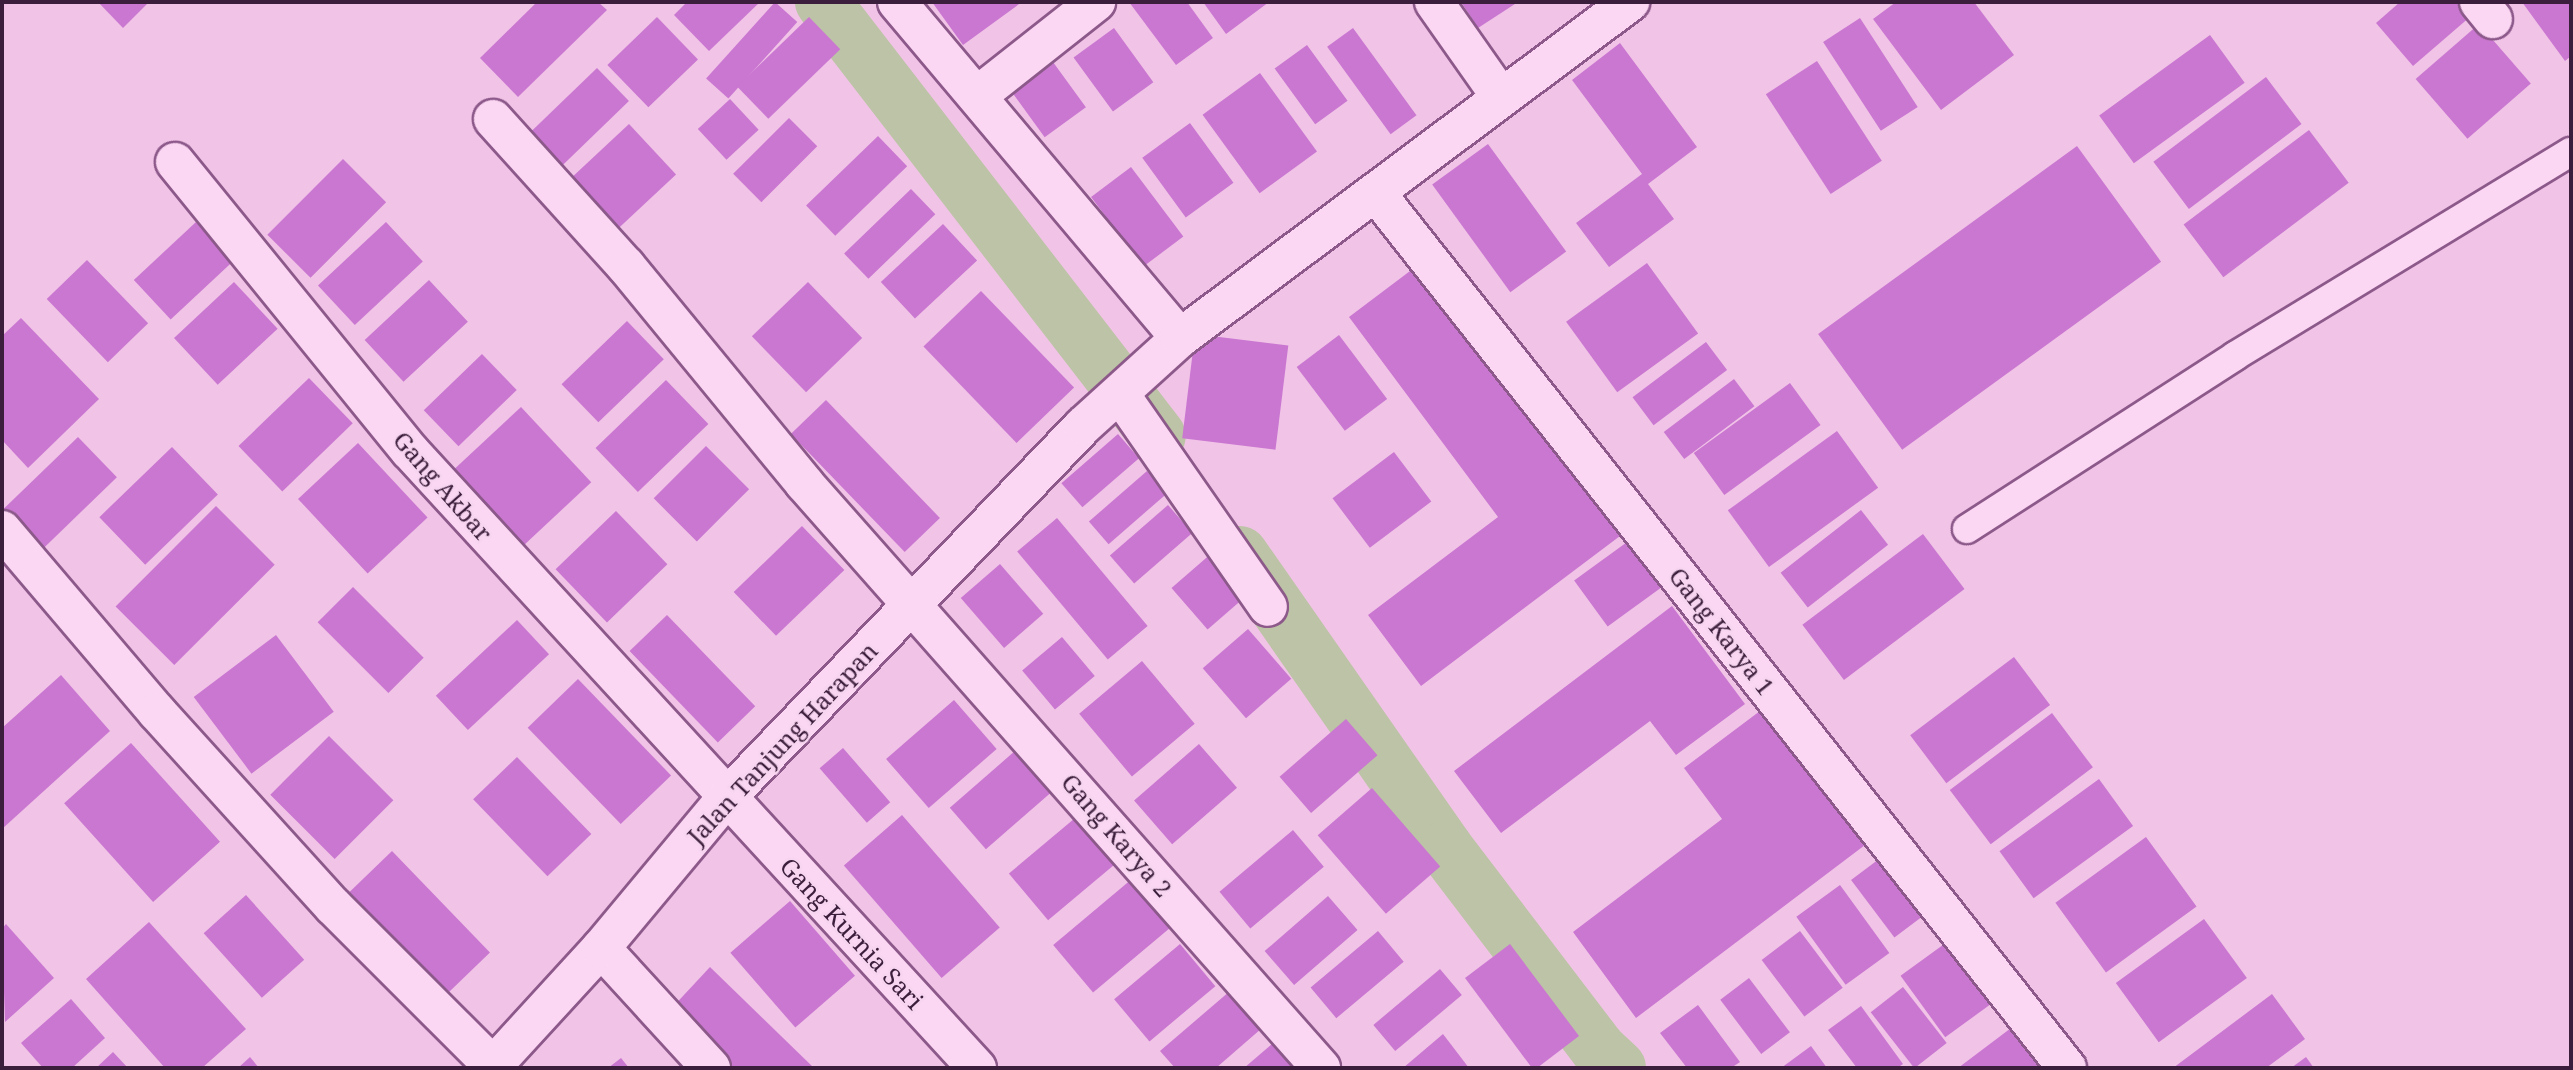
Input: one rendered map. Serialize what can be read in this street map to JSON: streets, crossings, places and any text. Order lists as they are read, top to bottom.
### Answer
{
  "streets": {
    "street": [
      "Gang Akbar",
      "Gang Karya 1",
      "Jalan Tanjung Harapan",
      "Gang Karya 2",
      "Gang Kurnia Sari"
    ]
  },
  "crossings": [
    ["Gang Akbar", "Jalan Tanjung Harapan"],
    ["Gang Akbar", "Gang Kurnia Sari"],
    ["Gang Karya 1", "Jalan Tanjung Harapan"],
    ["Jalan Tanjung Harapan", "Gang Karya 2"],
    ["Jalan Tanjung Harapan", "Gang Kurnia Sari"]
  ]
}
